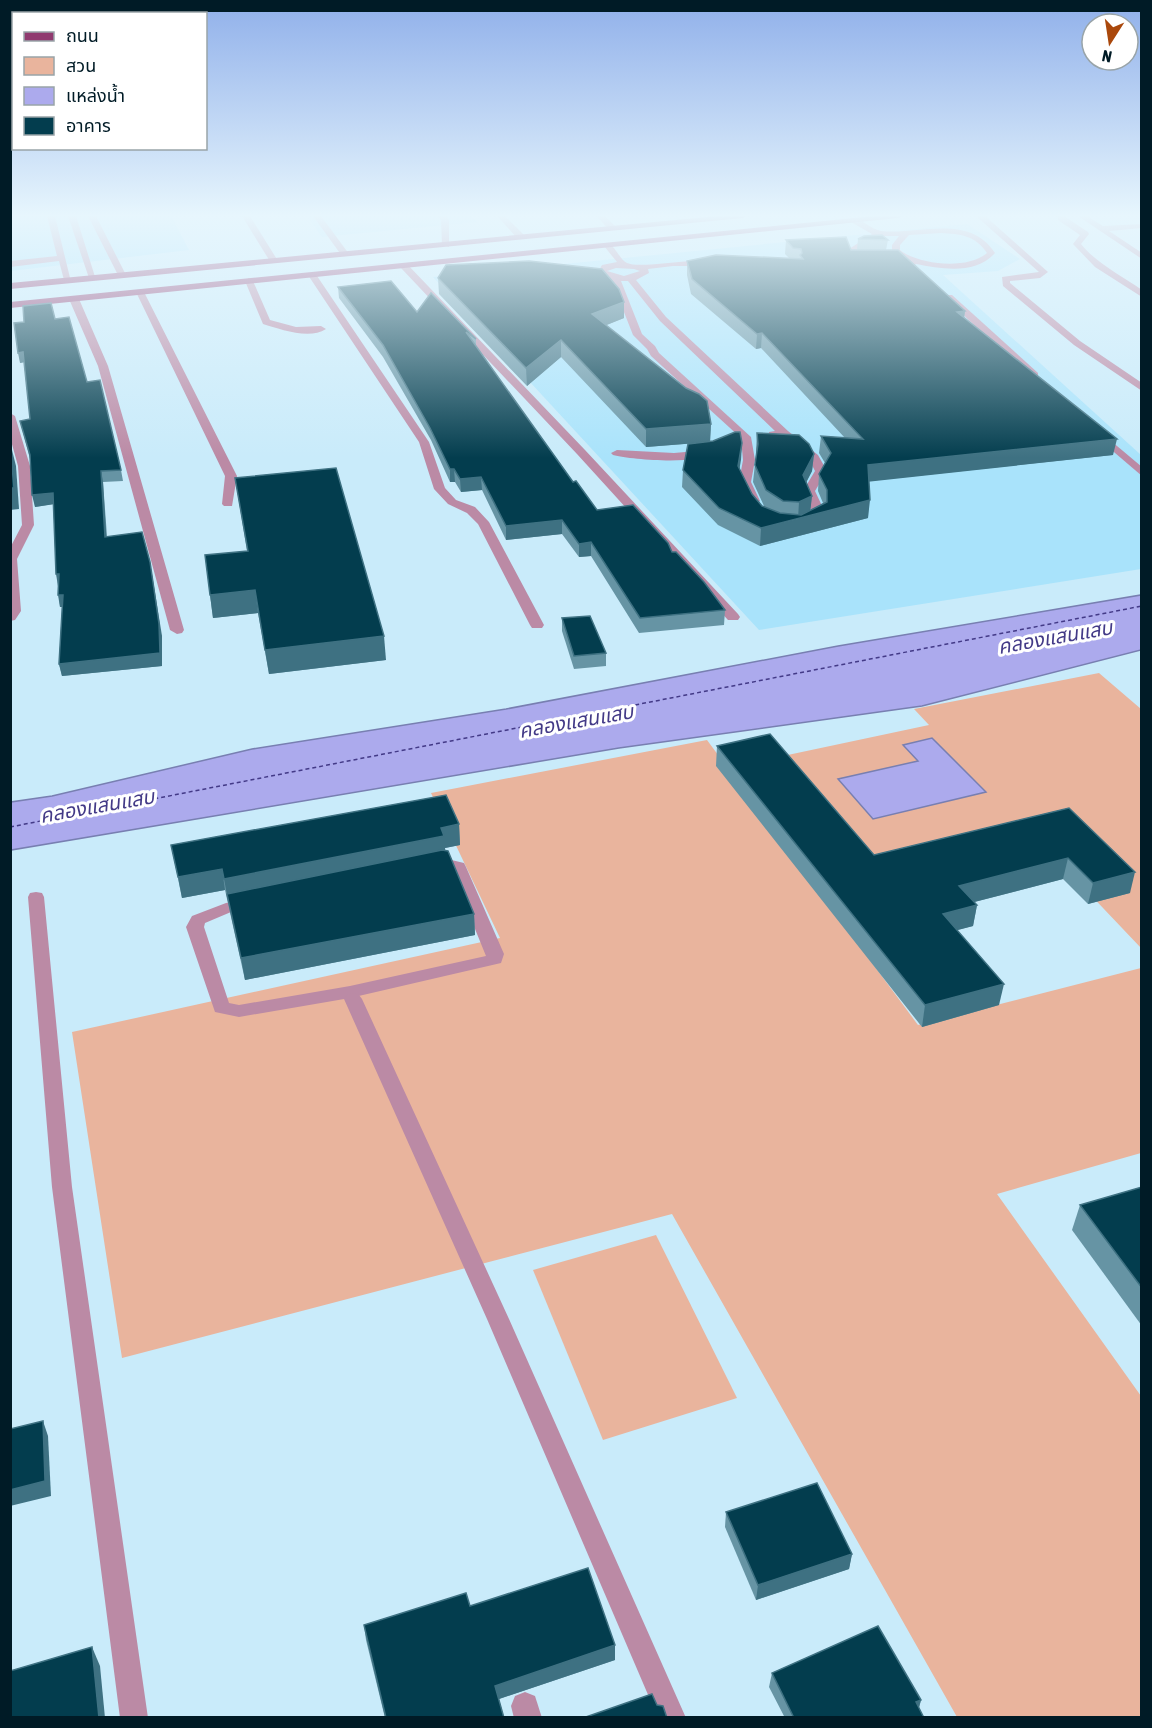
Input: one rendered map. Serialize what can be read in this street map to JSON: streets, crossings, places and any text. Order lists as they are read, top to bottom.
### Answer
{
  "water": ["คลองแสนแสบ"],
  "legend": [
    "ถนน",
    "สวน",
    "แหล่งน้ำ",
    "อาคาร"
  ],
  "north": "bottom"
}
